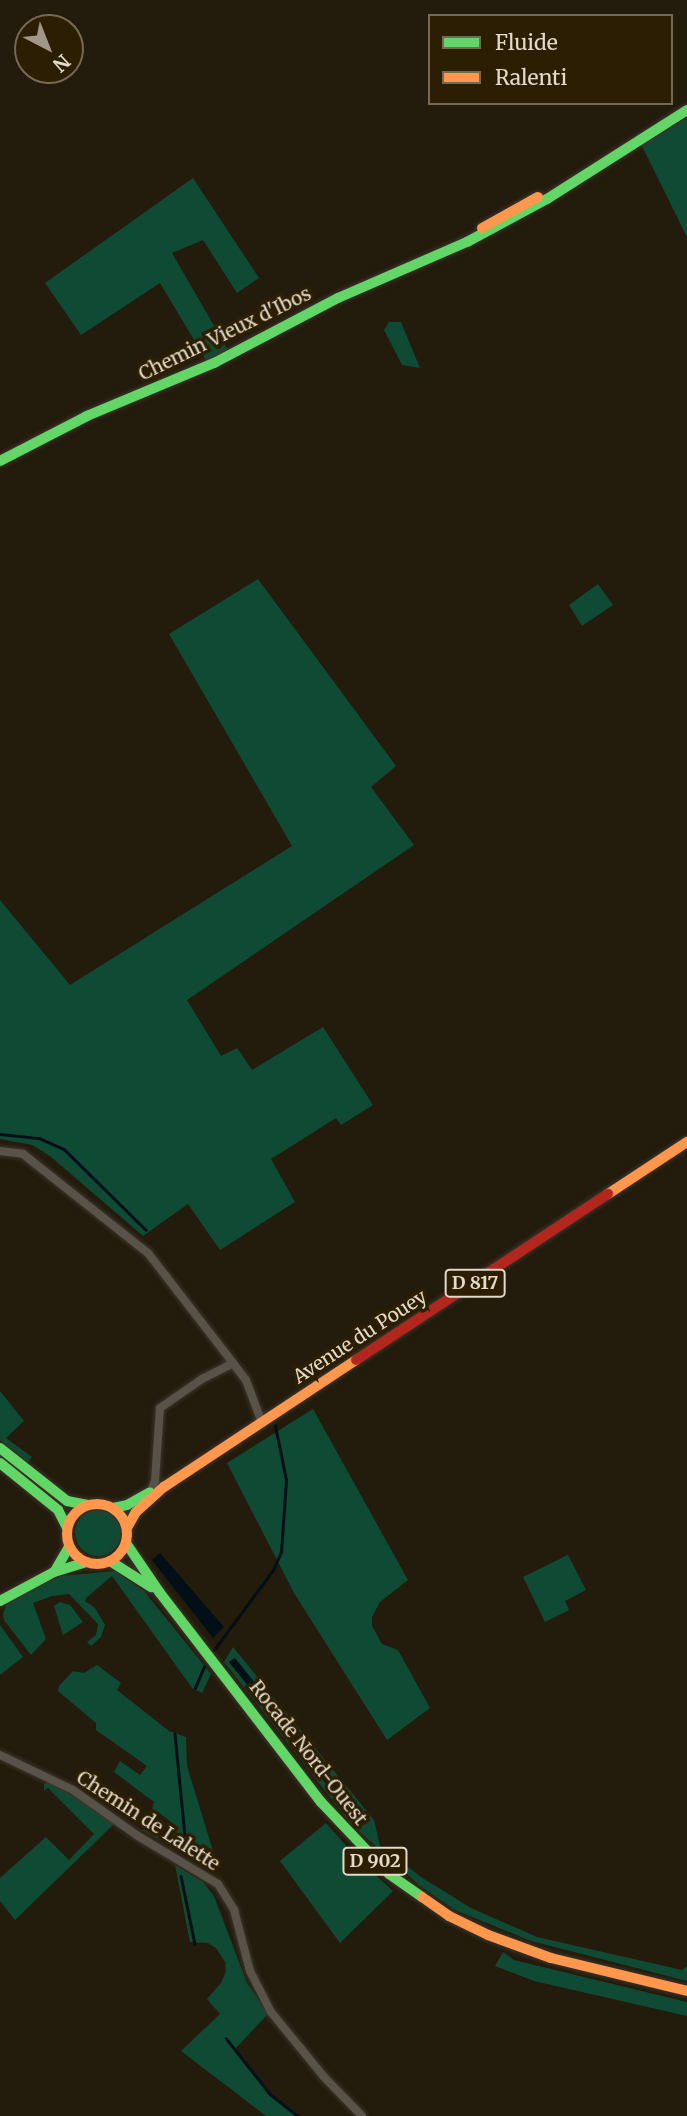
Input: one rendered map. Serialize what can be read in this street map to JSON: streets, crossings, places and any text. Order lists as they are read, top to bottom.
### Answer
{
  "streets": {
    "main road": [
      "Chemin Vieux d'Ibos",
      "D 817",
      "Avenue du Pouey",
      "Rocade Nord-Ouest",
      "D 902"
    ],
    "street": ["Chemin de Lalette"]
  },
  "crossings": [
    ["D 817", "Avenue du Pouey"],
    ["D 817", "Rocade Nord-Ouest"]
  ],
  "legend": ["Fluide", "Ralenti"],
  "north": "bottom right"
}
